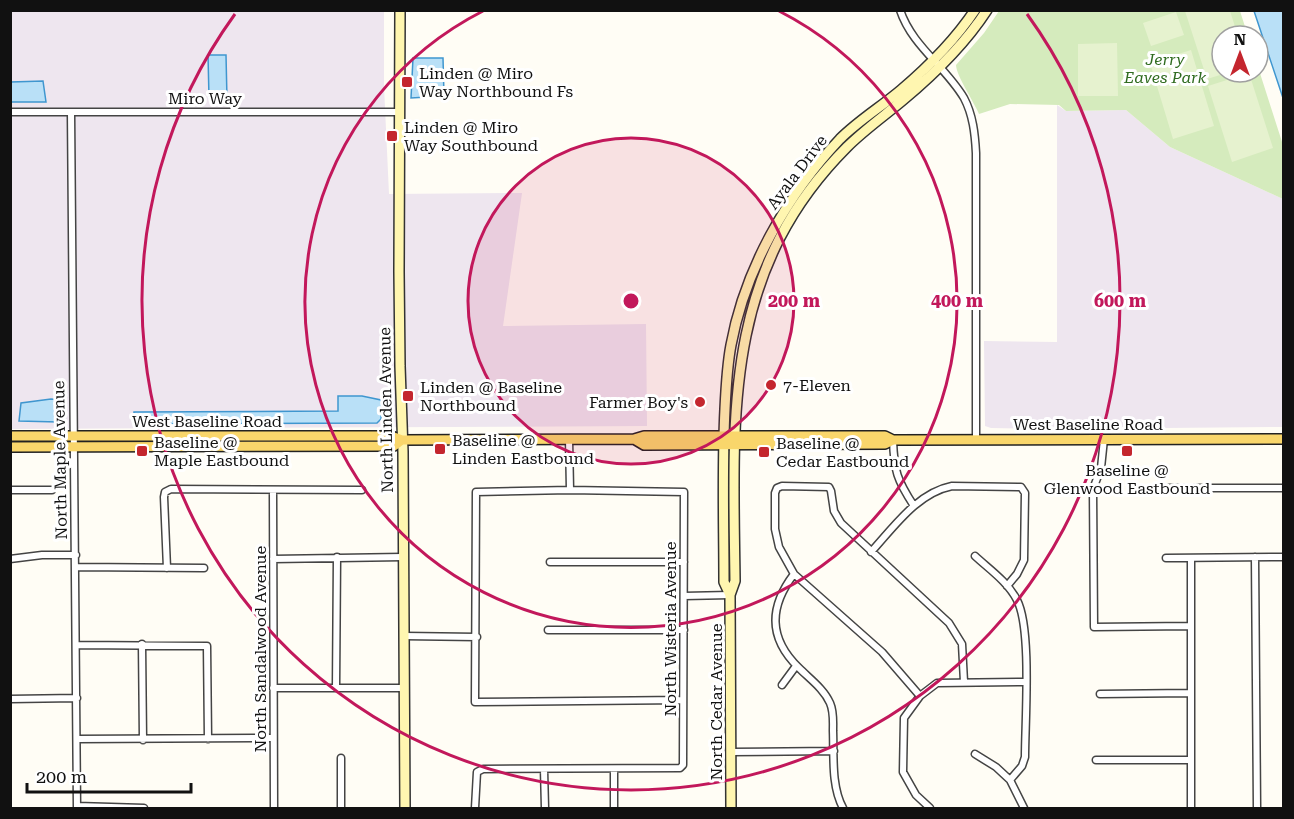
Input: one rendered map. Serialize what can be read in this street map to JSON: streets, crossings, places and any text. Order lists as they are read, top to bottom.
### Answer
{
  "streets": {
    "main road": [
      "Ayala Drive",
      "North Linden Avenue",
      "West Baseline Road",
      "North Cedar Avenue"
    ],
    "street": [
      "Miro Way",
      "North Maple Avenue",
      "North Wisteria Avenue",
      "North Sandalwood Avenue"
    ]
  },
  "crossings": [
    ["Miro Way", "North Linden Avenue"],
    ["Miro Way", "North Maple Avenue"],
    ["Ayala Drive", "West Baseline Road"],
    ["Ayala Drive", "North Cedar Avenue"],
    ["North Linden Avenue", "West Baseline Road"],
    ["West Baseline Road", "North Maple Avenue"],
    ["West Baseline Road", "North Cedar Avenue"]
  ],
  "parks": ["Jerry Eaves Park"],
  "places": {
    "transit": [
      "Linden @ Miro Way Northbound Fs",
      "Linden @ Miro Way Southbound",
      "Linden @ Baseline Northbound",
      "Baseline @ Linden Eastbound",
      "Baseline @ Maple Eastbound",
      "Baseline @ Glenwood Eastbound",
      "Baseline @ Cedar Eastbound"
    ],
    "other": ["7-Eleven", "Farmer Boy's"]
  },
  "scale_bar": "200 m",
  "north": "top",
  "rings": ["200 m", "400 m", "600 m"]
}
